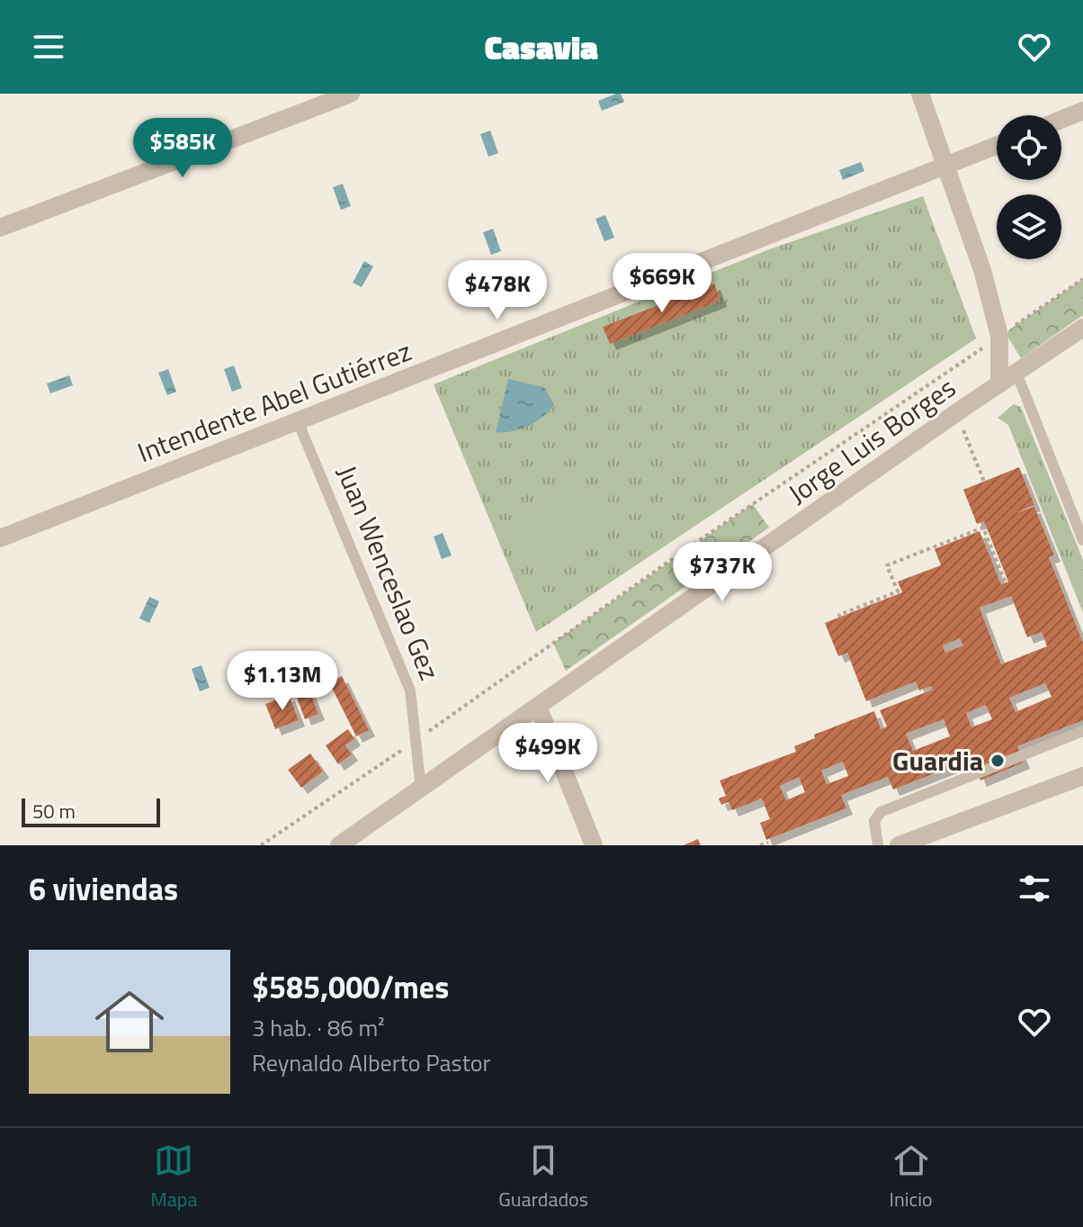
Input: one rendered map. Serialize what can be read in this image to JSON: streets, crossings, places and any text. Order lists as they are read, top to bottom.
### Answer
{
  "streets": {
    "street": ["Intendente Abel Gutiérrez", "Jorge Luis Borges"],
    "lane": ["Juan Wenceslao Gez"]
  },
  "crossings": [
    ["Intendente Abel Gutiérrez", "Juan Wenceslao Gez"],
    ["Jorge Luis Borges", "Juan Wenceslao Gez"]
  ],
  "places": ["Guardia"],
  "scale_bar": "50 m",
  "page": {
    "header": "Casavia",
    "price": [
      "$585K",
      "$669K",
      "$478K",
      "$737K",
      "$1.13M",
      "$499K"
    ],
    "scale": "50 m",
    "heading": "6 viviendas",
    "list": [
      {
        "name": "$585,000/mes",
        "note": "3 hab. · 86 m² · Reynaldo Alberto Pastor"
      }
    ],
    "tabs": ["Mapa", "Guardados", "Inicio"]
  }
}
